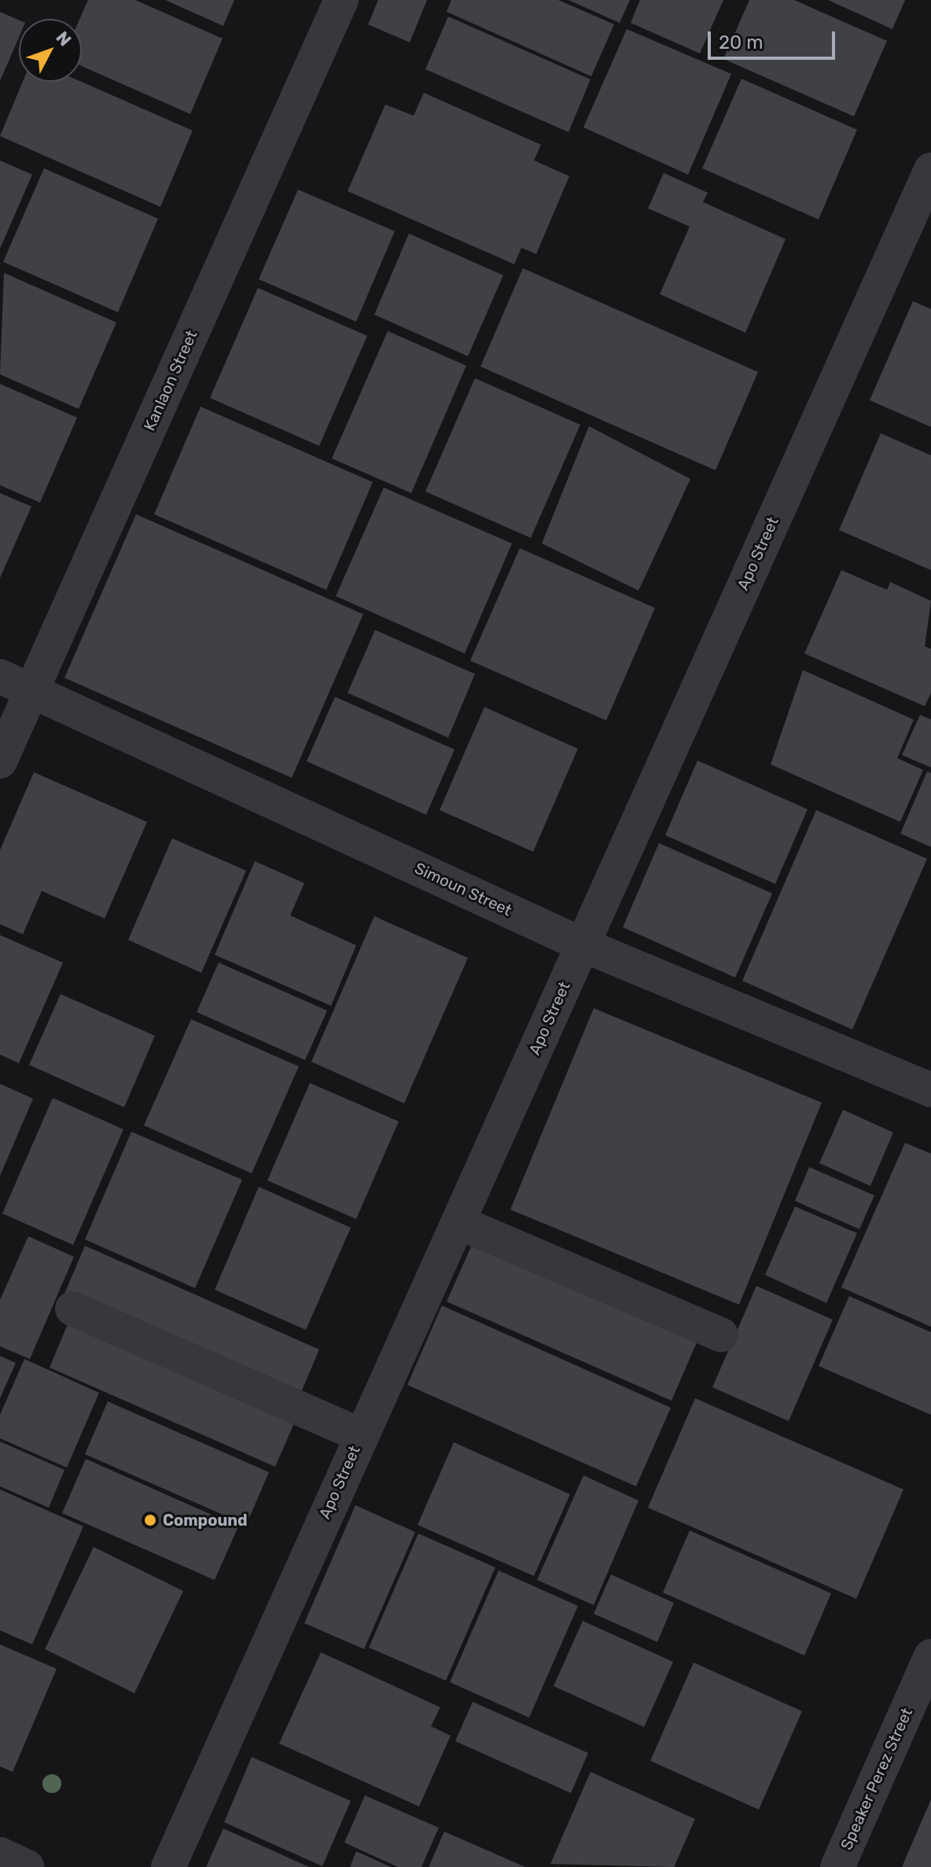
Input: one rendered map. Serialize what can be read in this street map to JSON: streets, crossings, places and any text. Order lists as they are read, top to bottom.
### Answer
{
  "streets": {
    "street": [
      "Kanlaon Street",
      "Apo Street",
      "Simoun Street",
      "Speaker Perez Street"
    ]
  },
  "crossings": [
    ["Kanlaon Street", "Simoun Street"],
    ["Apo Street", "Simoun Street"]
  ],
  "places": ["Compound"],
  "scale_bar": "20 m",
  "north": "top right"
}
